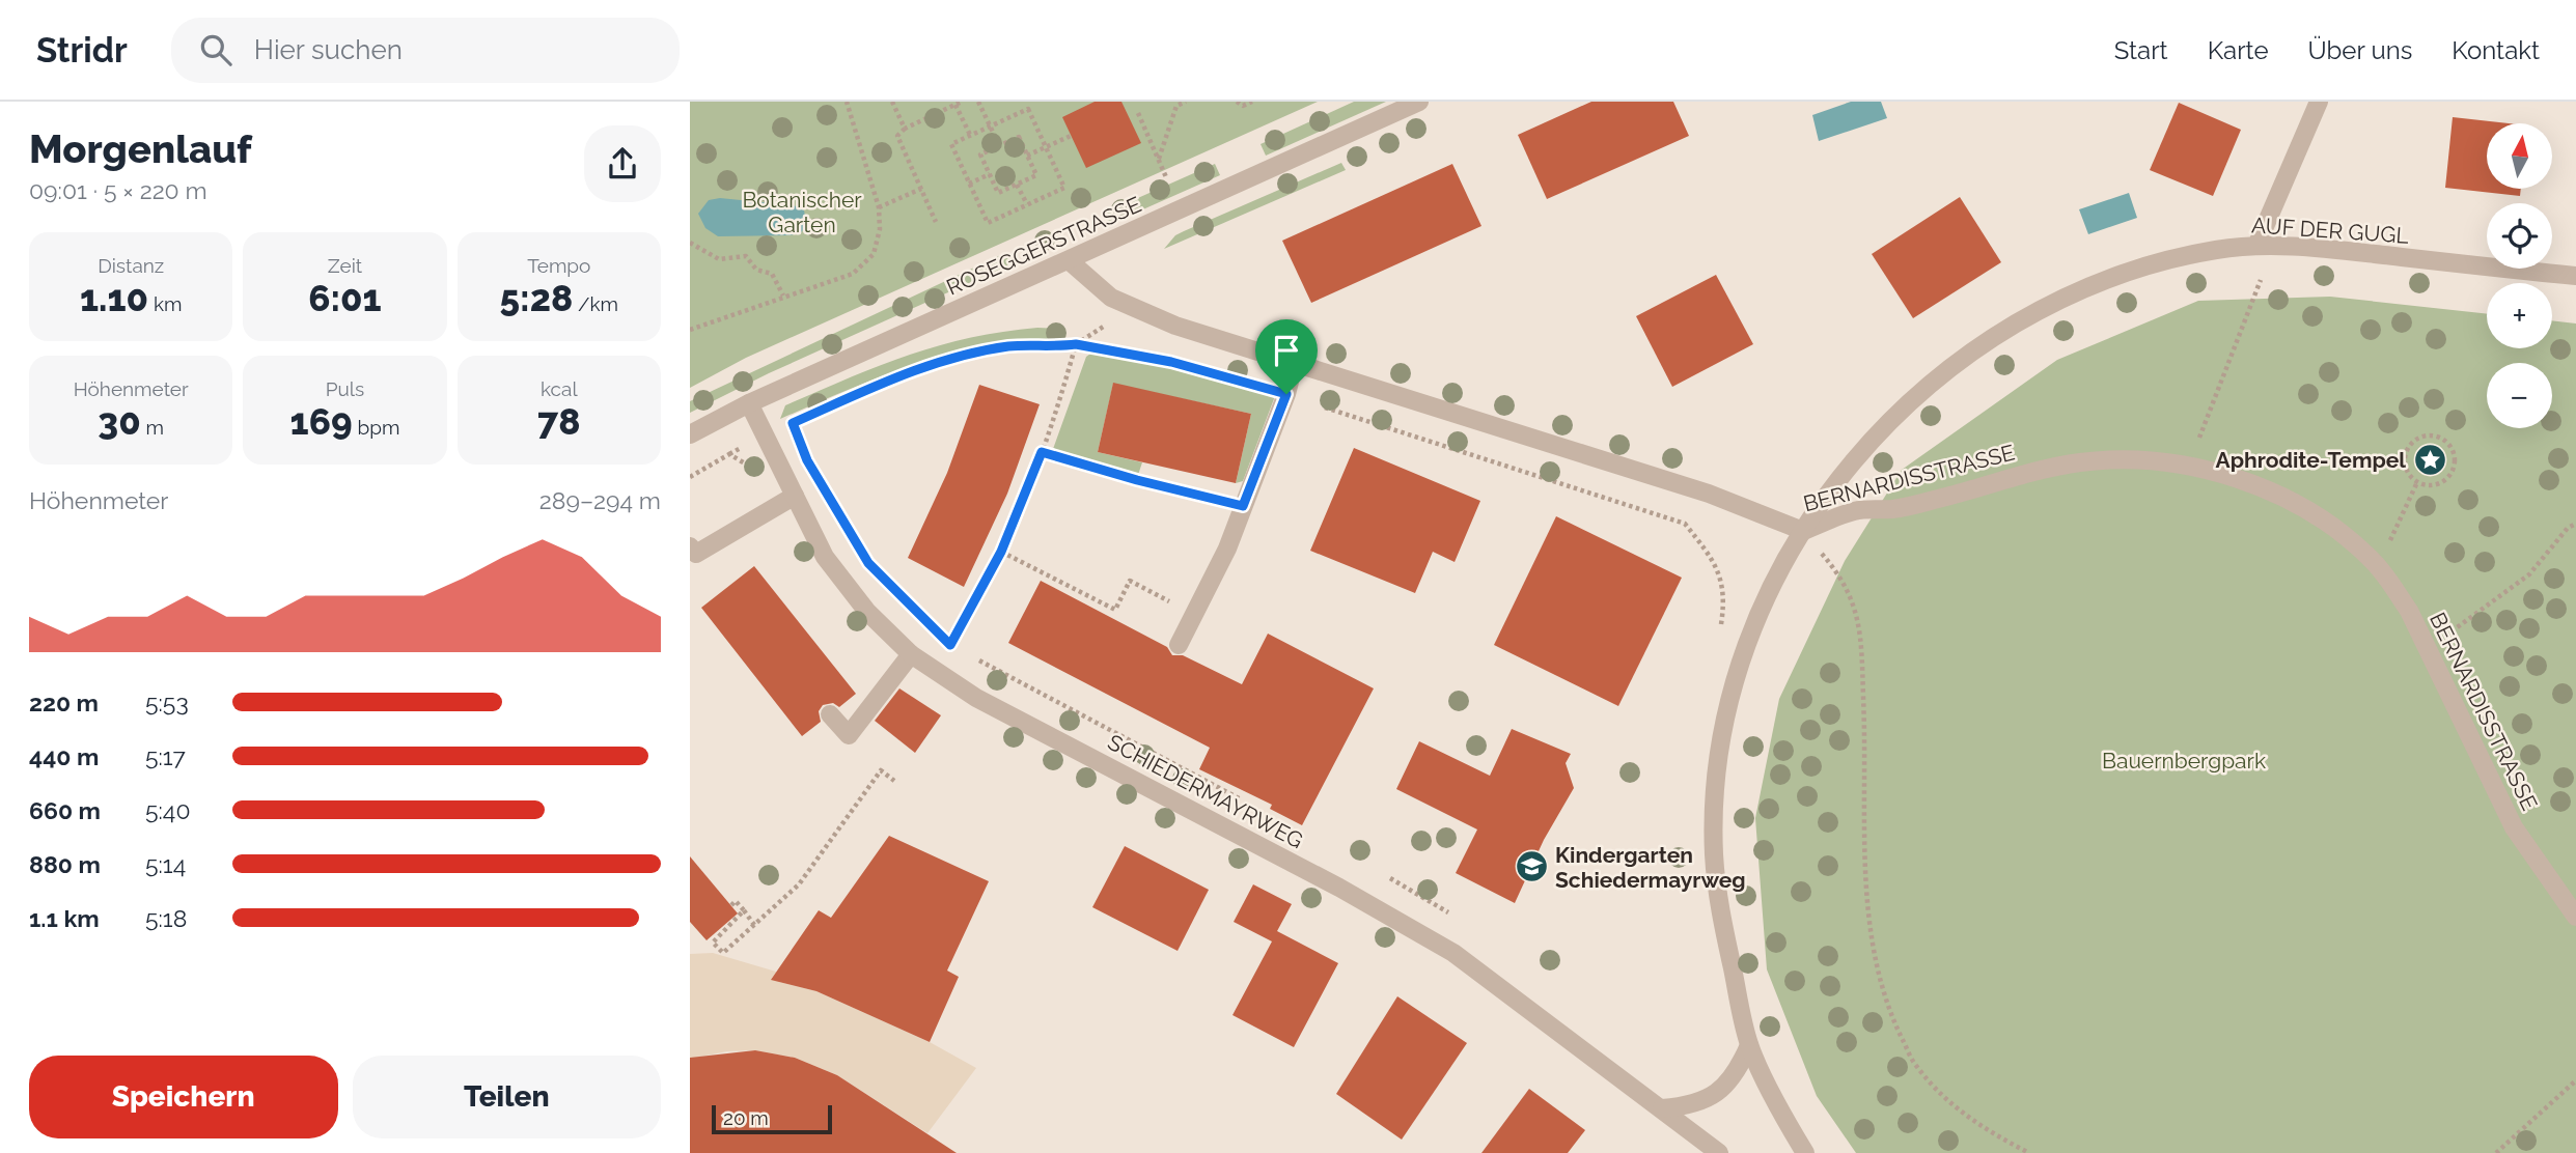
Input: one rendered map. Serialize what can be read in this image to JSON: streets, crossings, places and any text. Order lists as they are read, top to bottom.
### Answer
{
  "streets": {
    "street": [
      "AUF DER GUGL",
      "ROSEGGERSTRASSE",
      "BERNARDISSTRASSE",
      "SCHIEDERMAYRWEG"
    ]
  },
  "crossings": [
    ["AUF DER GUGL", "BERNARDISSTRASSE"],
    ["ROSEGGERSTRASSE", "BERNARDISSTRASSE"],
    ["ROSEGGERSTRASSE", "SCHIEDERMAYRWEG"]
  ],
  "parks": ["Botanischer Garten", "Bauernbergpark"],
  "places": {
    "place": ["Aphrodite-Tempel"],
    "school or university": ["Kindergarten Schiedermayrweg"]
  },
  "scale_bar": "20 m",
  "north": "top",
  "page": {
    "header": "Stridr",
    "search": "Hier suchen",
    "nav": [
      "Start",
      "Karte",
      "Über uns",
      "Kontakt"
    ],
    "heading": ["Morgenlauf", "09:01 · 5 × 220 m"],
    "map_buttons": ["+", "−"],
    "stats": [
      ["Distanz", "1.10 km"],
      ["Zeit", "6:01"],
      ["Tempo", "5:28 /km"],
      ["Höhenmeter", "30 m"],
      ["Puls", "169 bpm"],
      ["kcal", "78"]
    ],
    "chart": ["Höhenmeter", "289–294 m"],
    "list": [
      {
        "name": "220 m",
        "note": "5:53"
      },
      {
        "name": "440 m",
        "note": "5:17"
      },
      {
        "name": "660 m",
        "note": "5:40"
      },
      {
        "name": "880 m",
        "note": "5:14"
      },
      {
        "name": "1.1 km",
        "note": "5:18"
      }
    ],
    "buttons": ["Speichern", "Teilen"],
    "scale": "20 m"
  }
}
